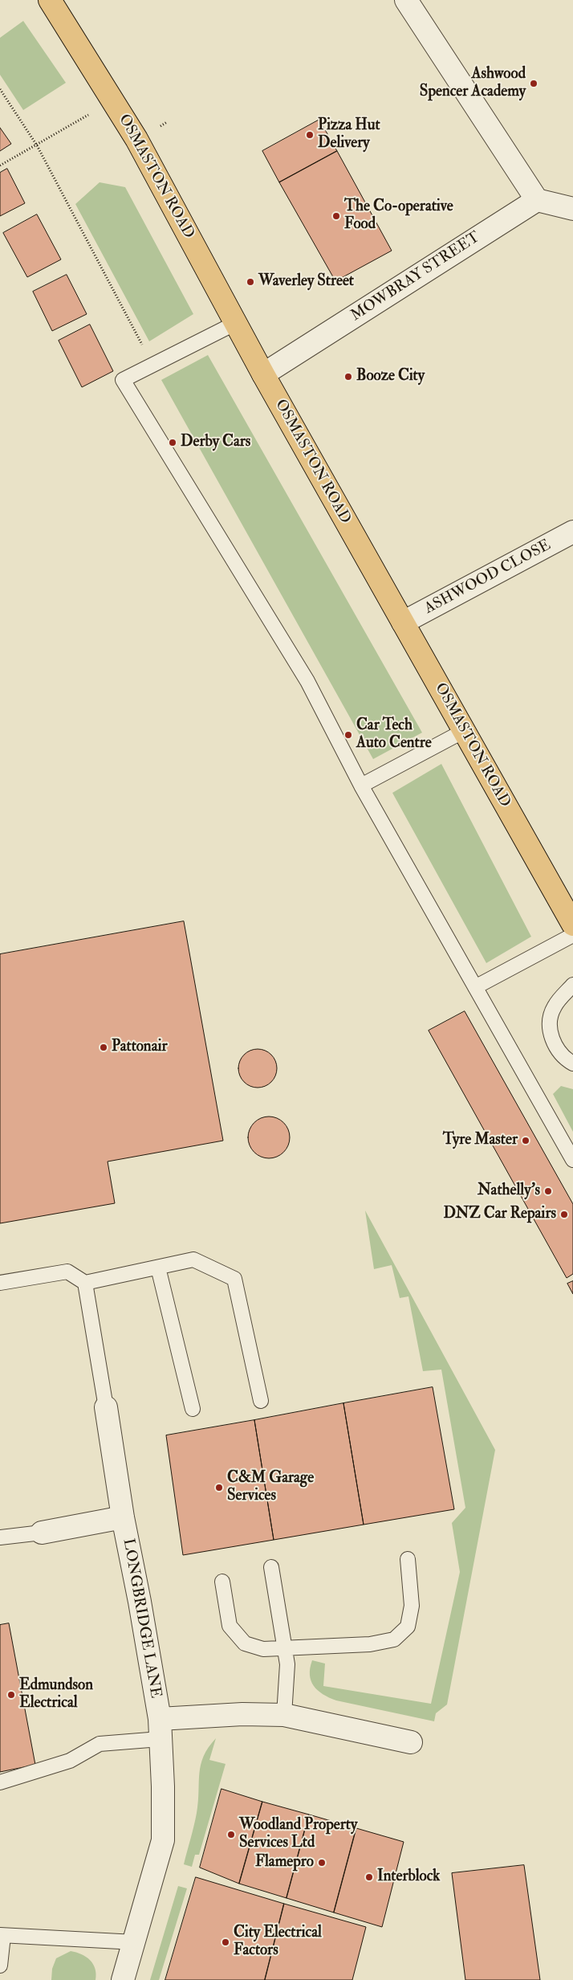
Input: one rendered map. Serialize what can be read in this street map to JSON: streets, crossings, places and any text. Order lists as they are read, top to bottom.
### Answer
{
  "streets": {
    "main road": ["OSMASTON ROAD"],
    "street": ["MOWBRAY STREET", "ASHWOOD CLOSE", "LONGBRIDGE LANE"]
  },
  "crossings": [
    ["OSMASTON ROAD", "MOWBRAY STREET"],
    ["OSMASTON ROAD", "ASHWOOD CLOSE"]
  ],
  "places": [
    "Ashwood Spencer Academy",
    "Pizza Hut Delivery",
    "The Co-operative Food",
    "Waverley Street",
    "Booze City",
    "Derby Cars",
    "Car Tech Auto Centre",
    "Pattonair",
    "Tyre Master",
    "Nathelly's",
    "DNZ Car Repairs",
    "C&M Garage Services",
    "Edmundson Electrical",
    "Woodland Property Services Ltd",
    "Flamepro",
    "Interblock",
    "City Electrical Factors"
  ]
}
